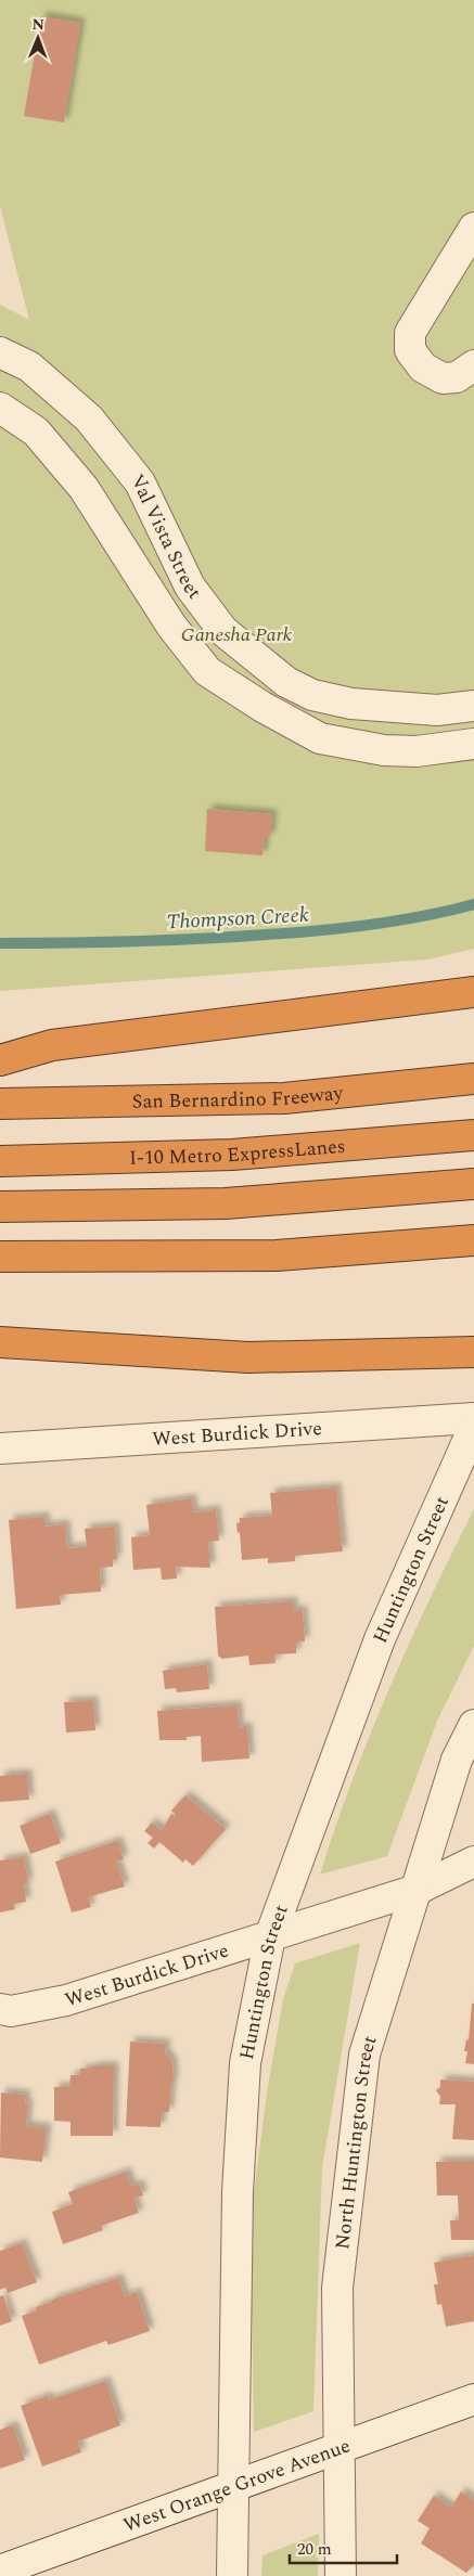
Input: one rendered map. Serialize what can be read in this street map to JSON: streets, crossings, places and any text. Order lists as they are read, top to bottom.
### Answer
{
  "streets": {
    "highway": ["San Bernardino Freeway", "I-10 Metro ExpressLanes"],
    "street": [
      "Val Vista Street",
      "West Burdick Drive",
      "Huntington Street",
      "North Huntington Street",
      "West Orange Grove Avenue"
    ]
  },
  "crossings": [
    ["West Burdick Drive", "Huntington Street"],
    ["West Burdick Drive", "North Huntington Street"],
    ["Huntington Street", "West Orange Grove Avenue"],
    ["North Huntington Street", "West Orange Grove Avenue"]
  ],
  "water": ["Thompson Creek"],
  "parks": ["Ganesha Park"],
  "scale_bar": "20 m",
  "north": "top"
}
